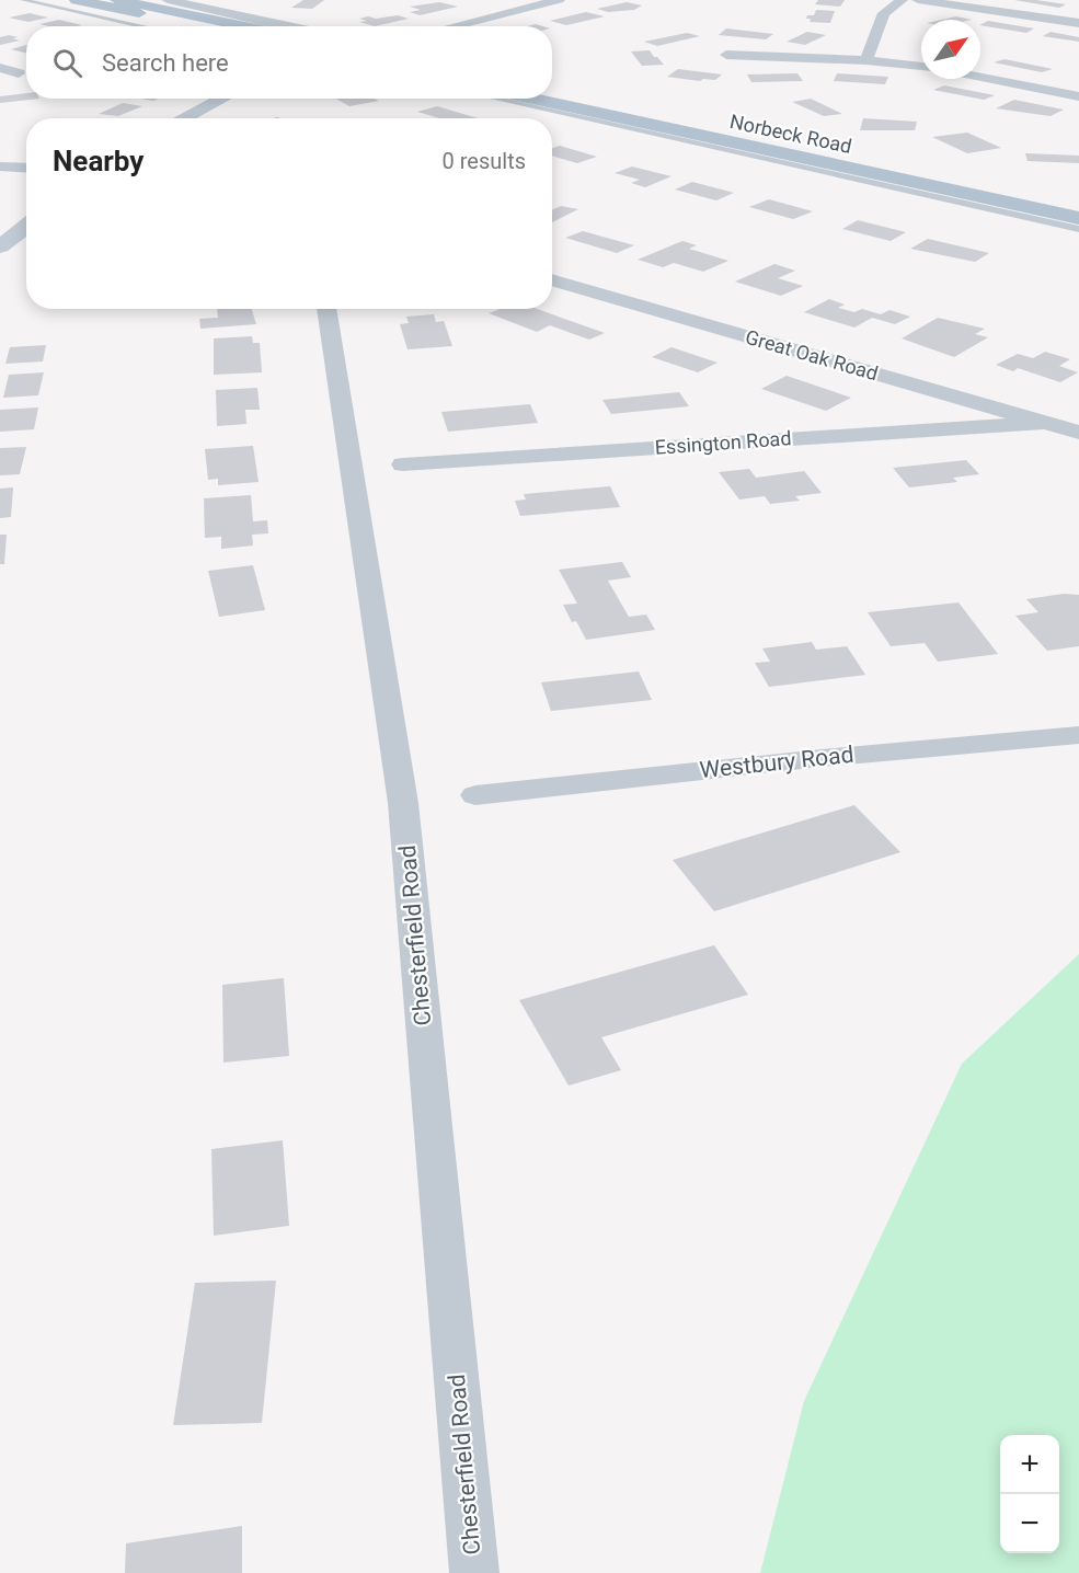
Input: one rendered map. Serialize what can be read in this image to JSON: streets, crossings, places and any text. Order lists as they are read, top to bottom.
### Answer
{
  "streets": {
    "main road": ["Norbeck Road"],
    "street": [
      "Great Oak Road",
      "Essington Road",
      "Westbury Road",
      "Chesterfield Road"
    ]
  },
  "crossings": [
    ["Great Oak Road", "Essington Road"]
  ],
  "north": "top right",
  "page": {
    "search": "Search here",
    "heading": ["Nearby", "0 results"],
    "map_buttons": ["+", "−"]
  }
}
